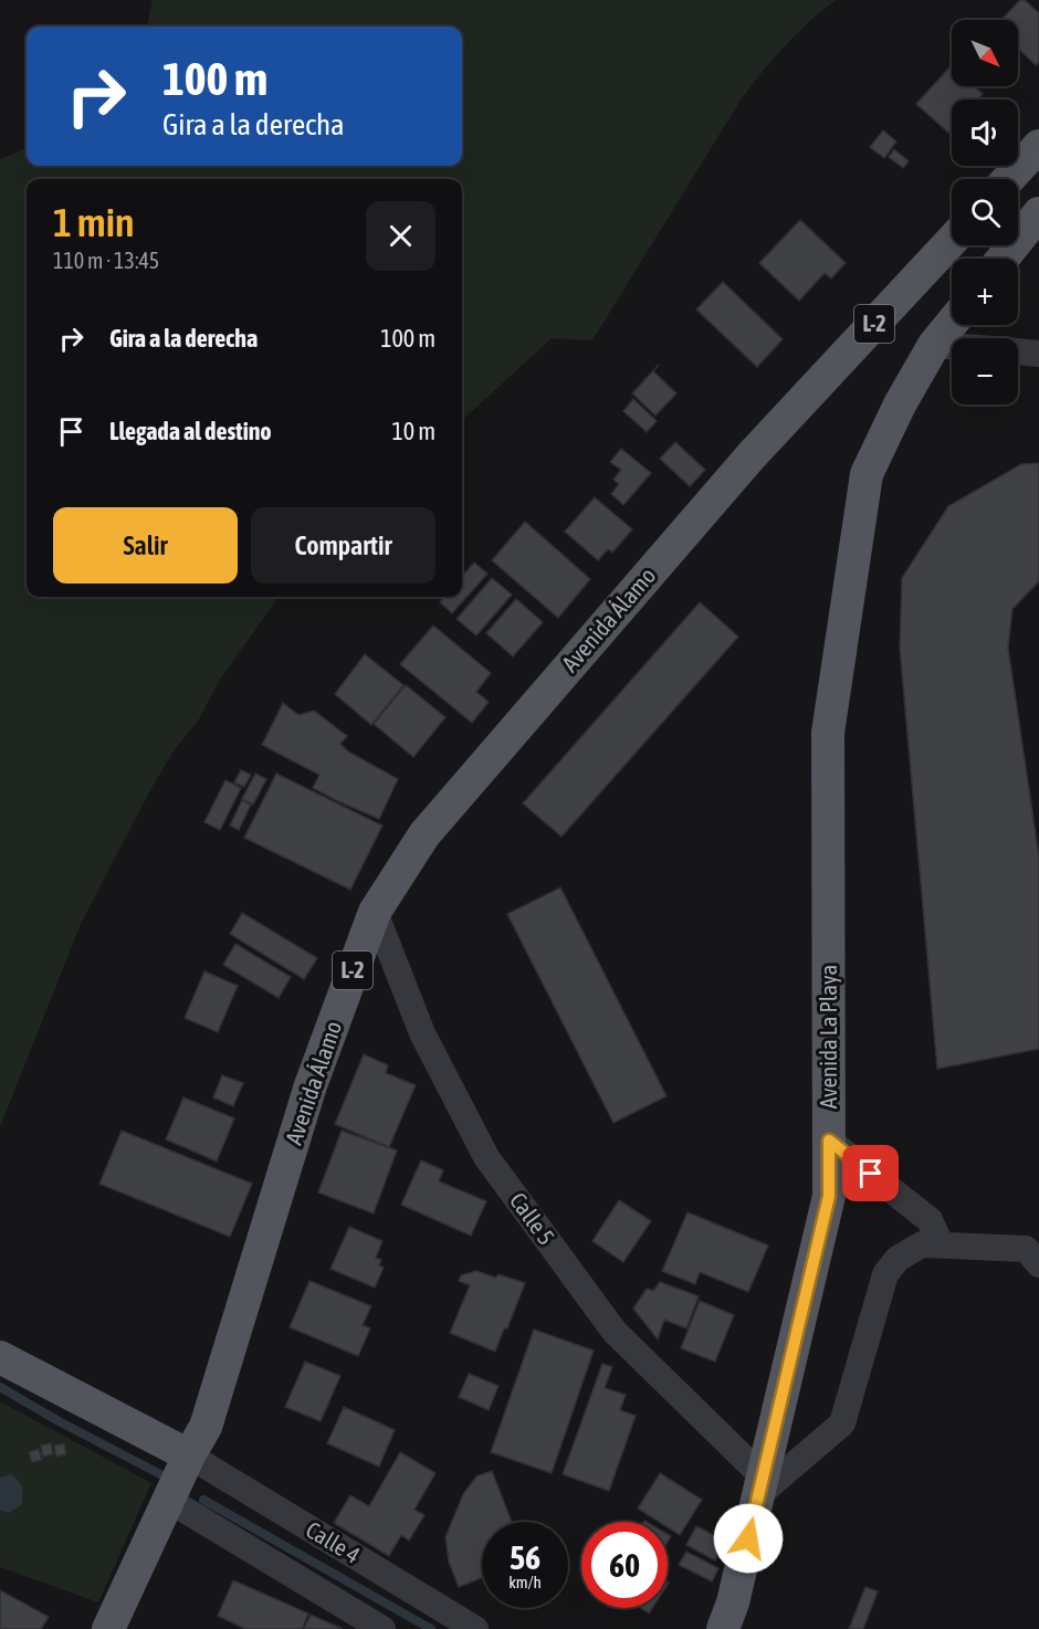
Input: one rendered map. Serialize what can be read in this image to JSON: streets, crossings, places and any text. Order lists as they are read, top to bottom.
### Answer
{
  "streets": {
    "main road": ["L-2", "Avenida Álamo", "Avenida La Playa"],
    "street": ["Calle 5", "Calle 4"]
  },
  "crossings": [
    ["Avenida Álamo", "Calle 5"],
    ["Avenida Álamo", "Calle 4"],
    ["Avenida La Playa", "Calle 5"]
  ],
  "north": "bottom right",
  "page": {
    "map_buttons": ["+", "−"],
    "turn": ["100 m", "Gira a la derecha"],
    "heading": ["1 min", "110 m · 13:45"],
    "list": [
      {
        "name": "Gira a la derecha",
        "value": "100 m"
      },
      {
        "name": "Llegada al destino",
        "value": "10 m"
      }
    ],
    "buttons": ["Salir", "Compartir"],
    "speed": "56 km/h",
    "limit": "60"
  }
}
